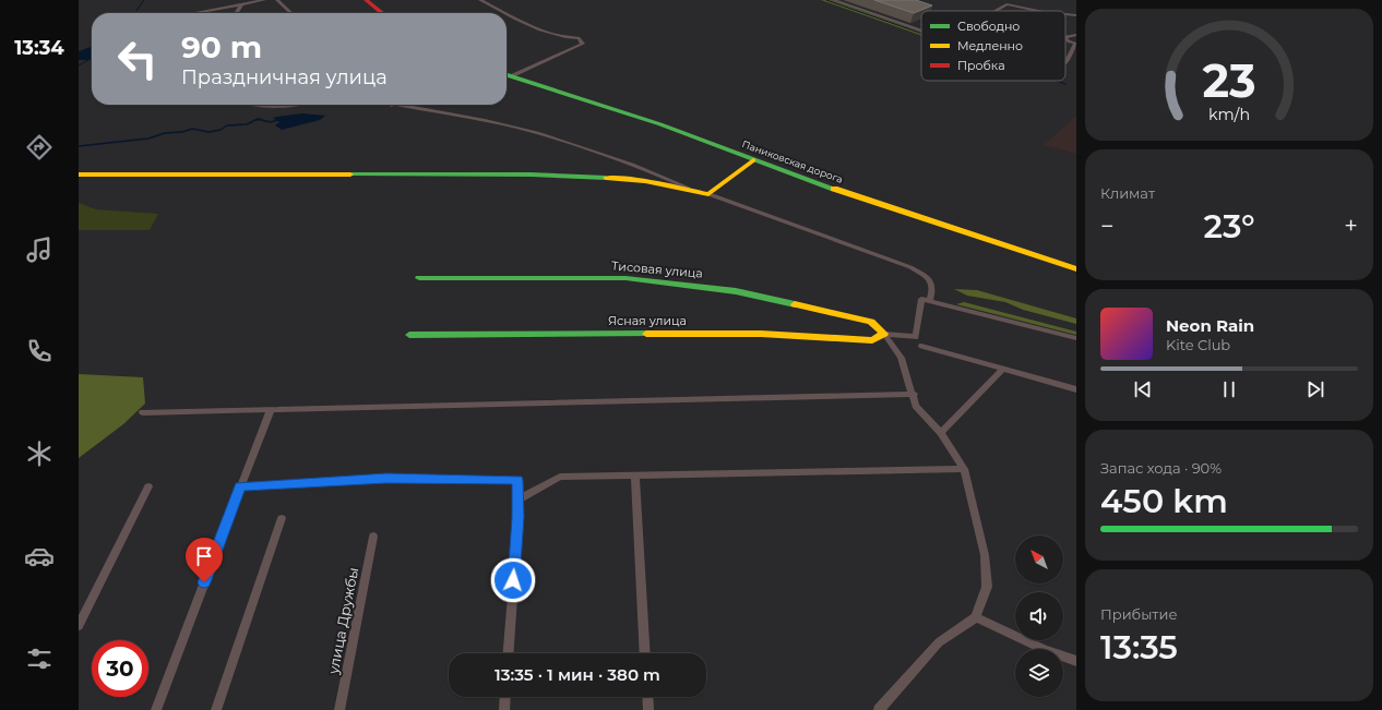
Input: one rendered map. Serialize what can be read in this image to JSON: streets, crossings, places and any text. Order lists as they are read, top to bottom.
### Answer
{
  "streets": {
    "street": [
      "Паниковская дорога",
      "Тисовая улица",
      "Ясная улица",
      "улица Дружбы"
    ]
  },
  "crossings": [
    ["Тисовая улица", "Ясная улица"]
  ],
  "legend": ["Свободно", "Медленно", "Пробка"],
  "north": "top left",
  "page": {
    "tabs": "13:34",
    "turn": ["90 m", "Праздничная улица"],
    "tile": [
      "Климат",
      ["Запас хода · 90%", "450 km"],
      ["Прибытие", "13:35"]
    ],
    "heat": ["−", "23°", "+"],
    "song": ["Neon Rain", "Kite Club"],
    "limit": "30",
    "trip": "13:35 · 1 мин · 380 m",
    "gauge": ["23", "km/h"]
  }
}
